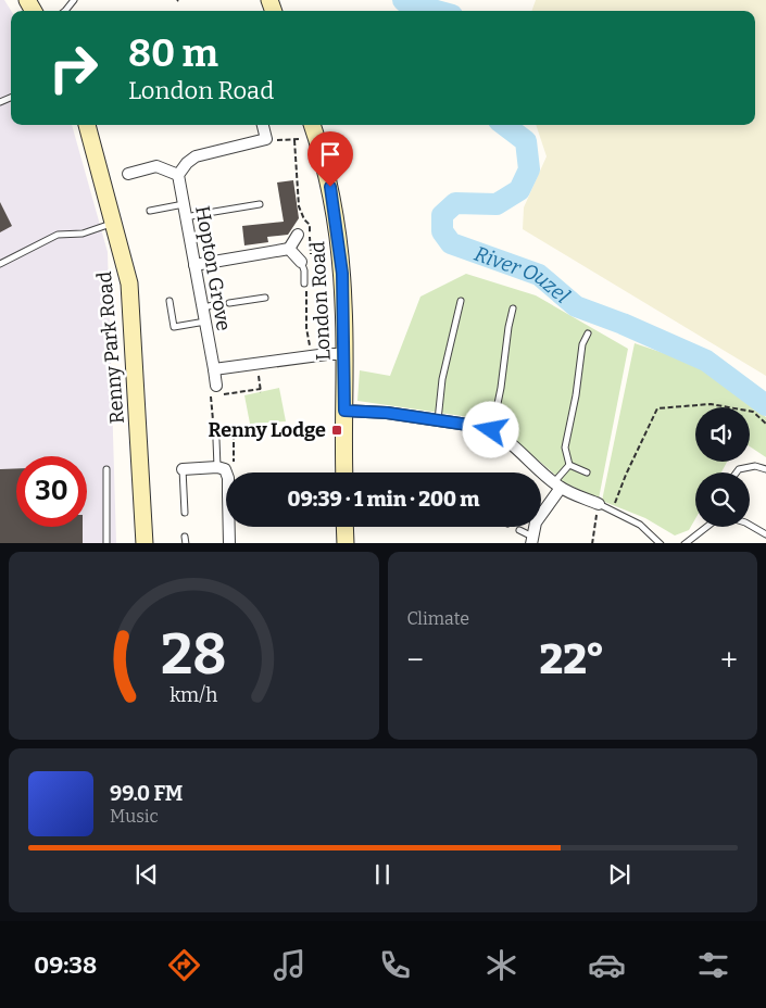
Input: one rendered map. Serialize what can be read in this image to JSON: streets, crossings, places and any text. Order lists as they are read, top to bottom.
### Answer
{
  "streets": {
    "street": ["Hopton Grove", "London Road", "Renny Park Road"]
  },
  "water": ["River Ouzel"],
  "places": {
    "transit": ["Renny Lodge"]
  },
  "page": {
    "turn": ["80 m", "London Road"],
    "limit": "30",
    "trip": "09:39 · 1 min · 200 m",
    "tile": "Climate",
    "heat": ["−", "22°", "+"],
    "song": ["99.0 FM", "Music"],
    "tabs": "09:38",
    "gauge": ["28", "km/h"]
  }
}
